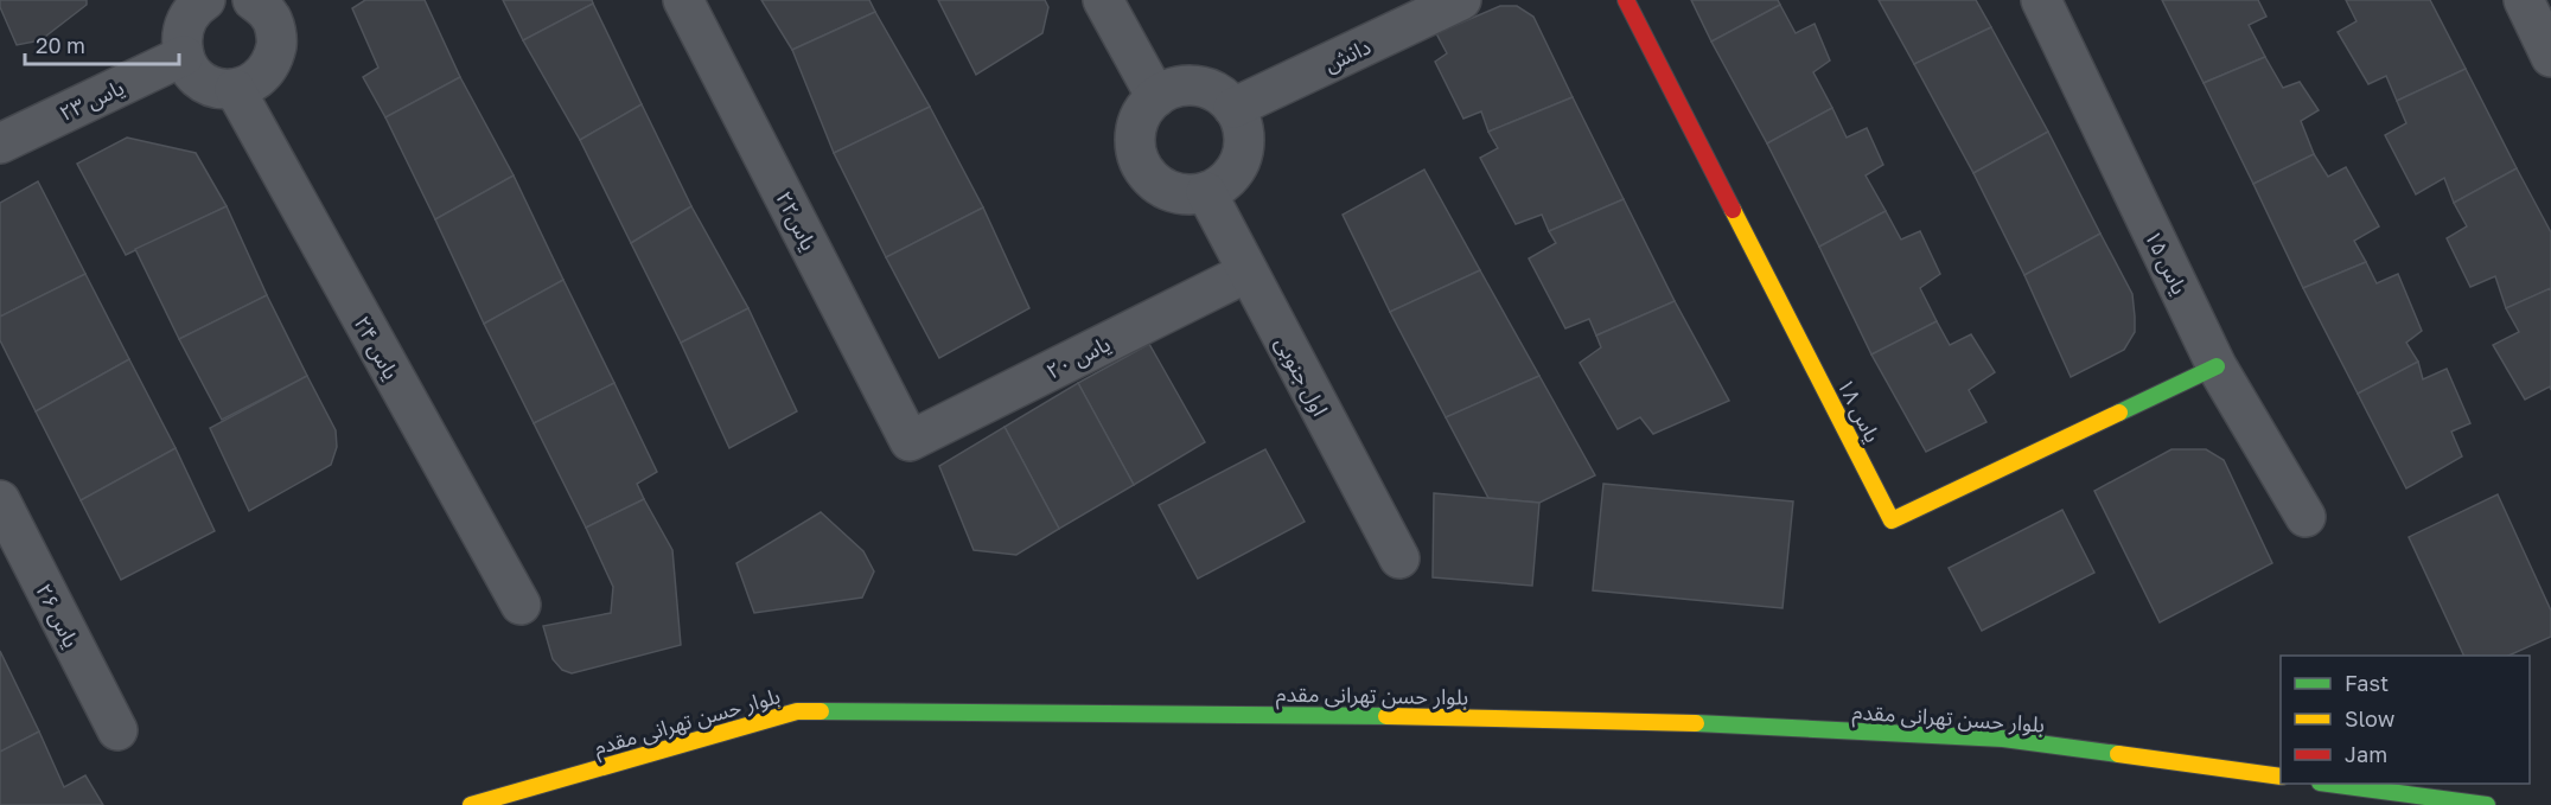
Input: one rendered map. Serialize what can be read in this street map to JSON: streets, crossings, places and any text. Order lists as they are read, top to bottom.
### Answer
{
  "streets": {
    "street": [
      "دانش",
      "یاس ۲۳",
      "یاس۲۲",
      "یاس ۱۵",
      "یاس ۲۴",
      "یاس ۲۰",
      "اول جنوبی",
      "یاس ۱۸",
      "یاس ۲۶",
      "بلوار حسن تهرانی مقدم"
    ]
  },
  "crossings": [
    ["دانش", "اول جنوبی"],
    ["یاس۲۲", "یاس ۲۰"],
    ["یاس ۱۵", "یاس ۱۸"],
    ["یاس ۲۰", "اول جنوبی"]
  ],
  "legend": ["Fast", "Slow", "Jam"],
  "scale_bar": "20 m"
}
